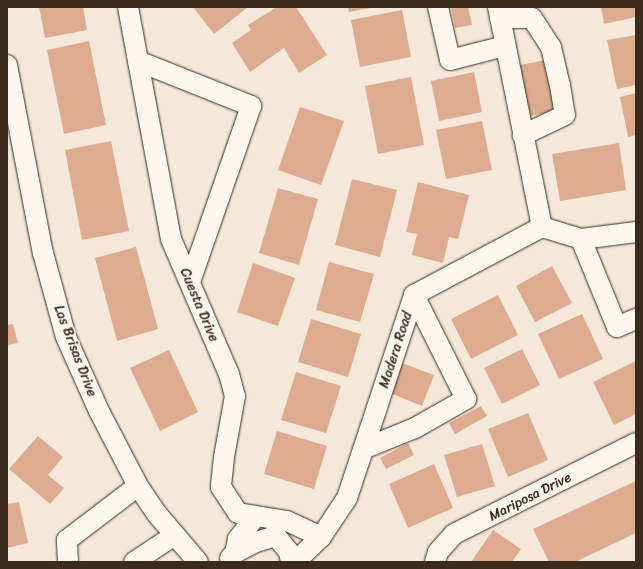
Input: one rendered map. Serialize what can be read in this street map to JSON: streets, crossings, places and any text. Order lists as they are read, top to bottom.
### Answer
{
  "streets": {
    "street": [
      "Cuesta Drive",
      "Madera Road",
      "Las Brisas Drive",
      "Mariposa Drive"
    ]
  },
  "crossings": [
    ["Cuesta Drive", "Madera Road"]
  ]
}
